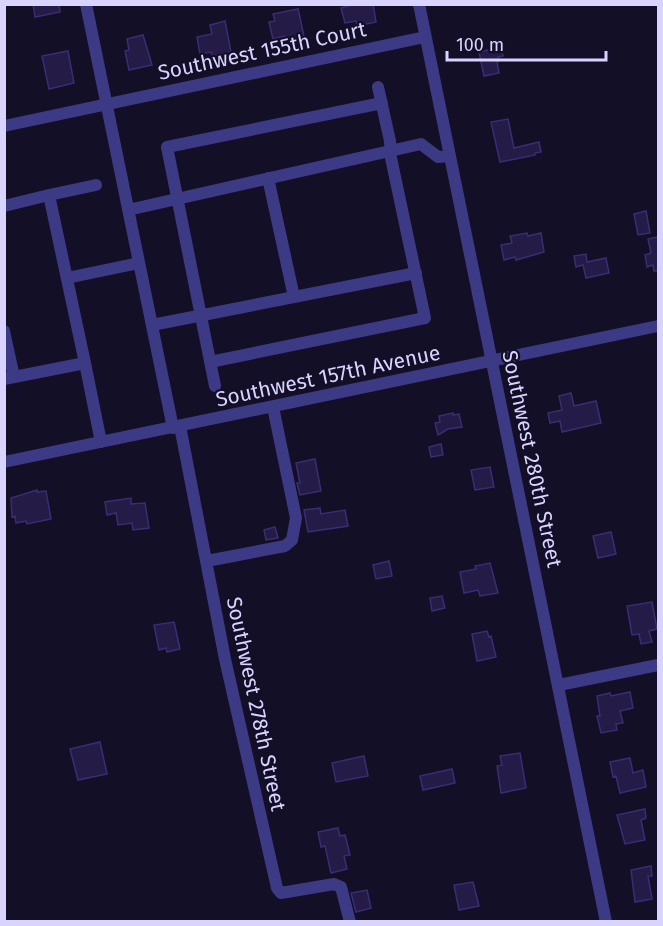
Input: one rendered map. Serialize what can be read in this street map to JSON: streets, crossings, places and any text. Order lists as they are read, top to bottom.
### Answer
{
  "streets": {
    "street": [
      "Southwest 155th Court",
      "Southwest 157th Avenue",
      "Southwest 280th Street",
      "Southwest 278th Street"
    ]
  },
  "crossings": [
    ["Southwest 155th Court", "Southwest 280th Street"],
    ["Southwest 155th Court", "Southwest 278th Street"],
    ["Southwest 157th Avenue", "Southwest 280th Street"],
    ["Southwest 157th Avenue", "Southwest 278th Street"]
  ],
  "scale_bar": "100 m"
}
